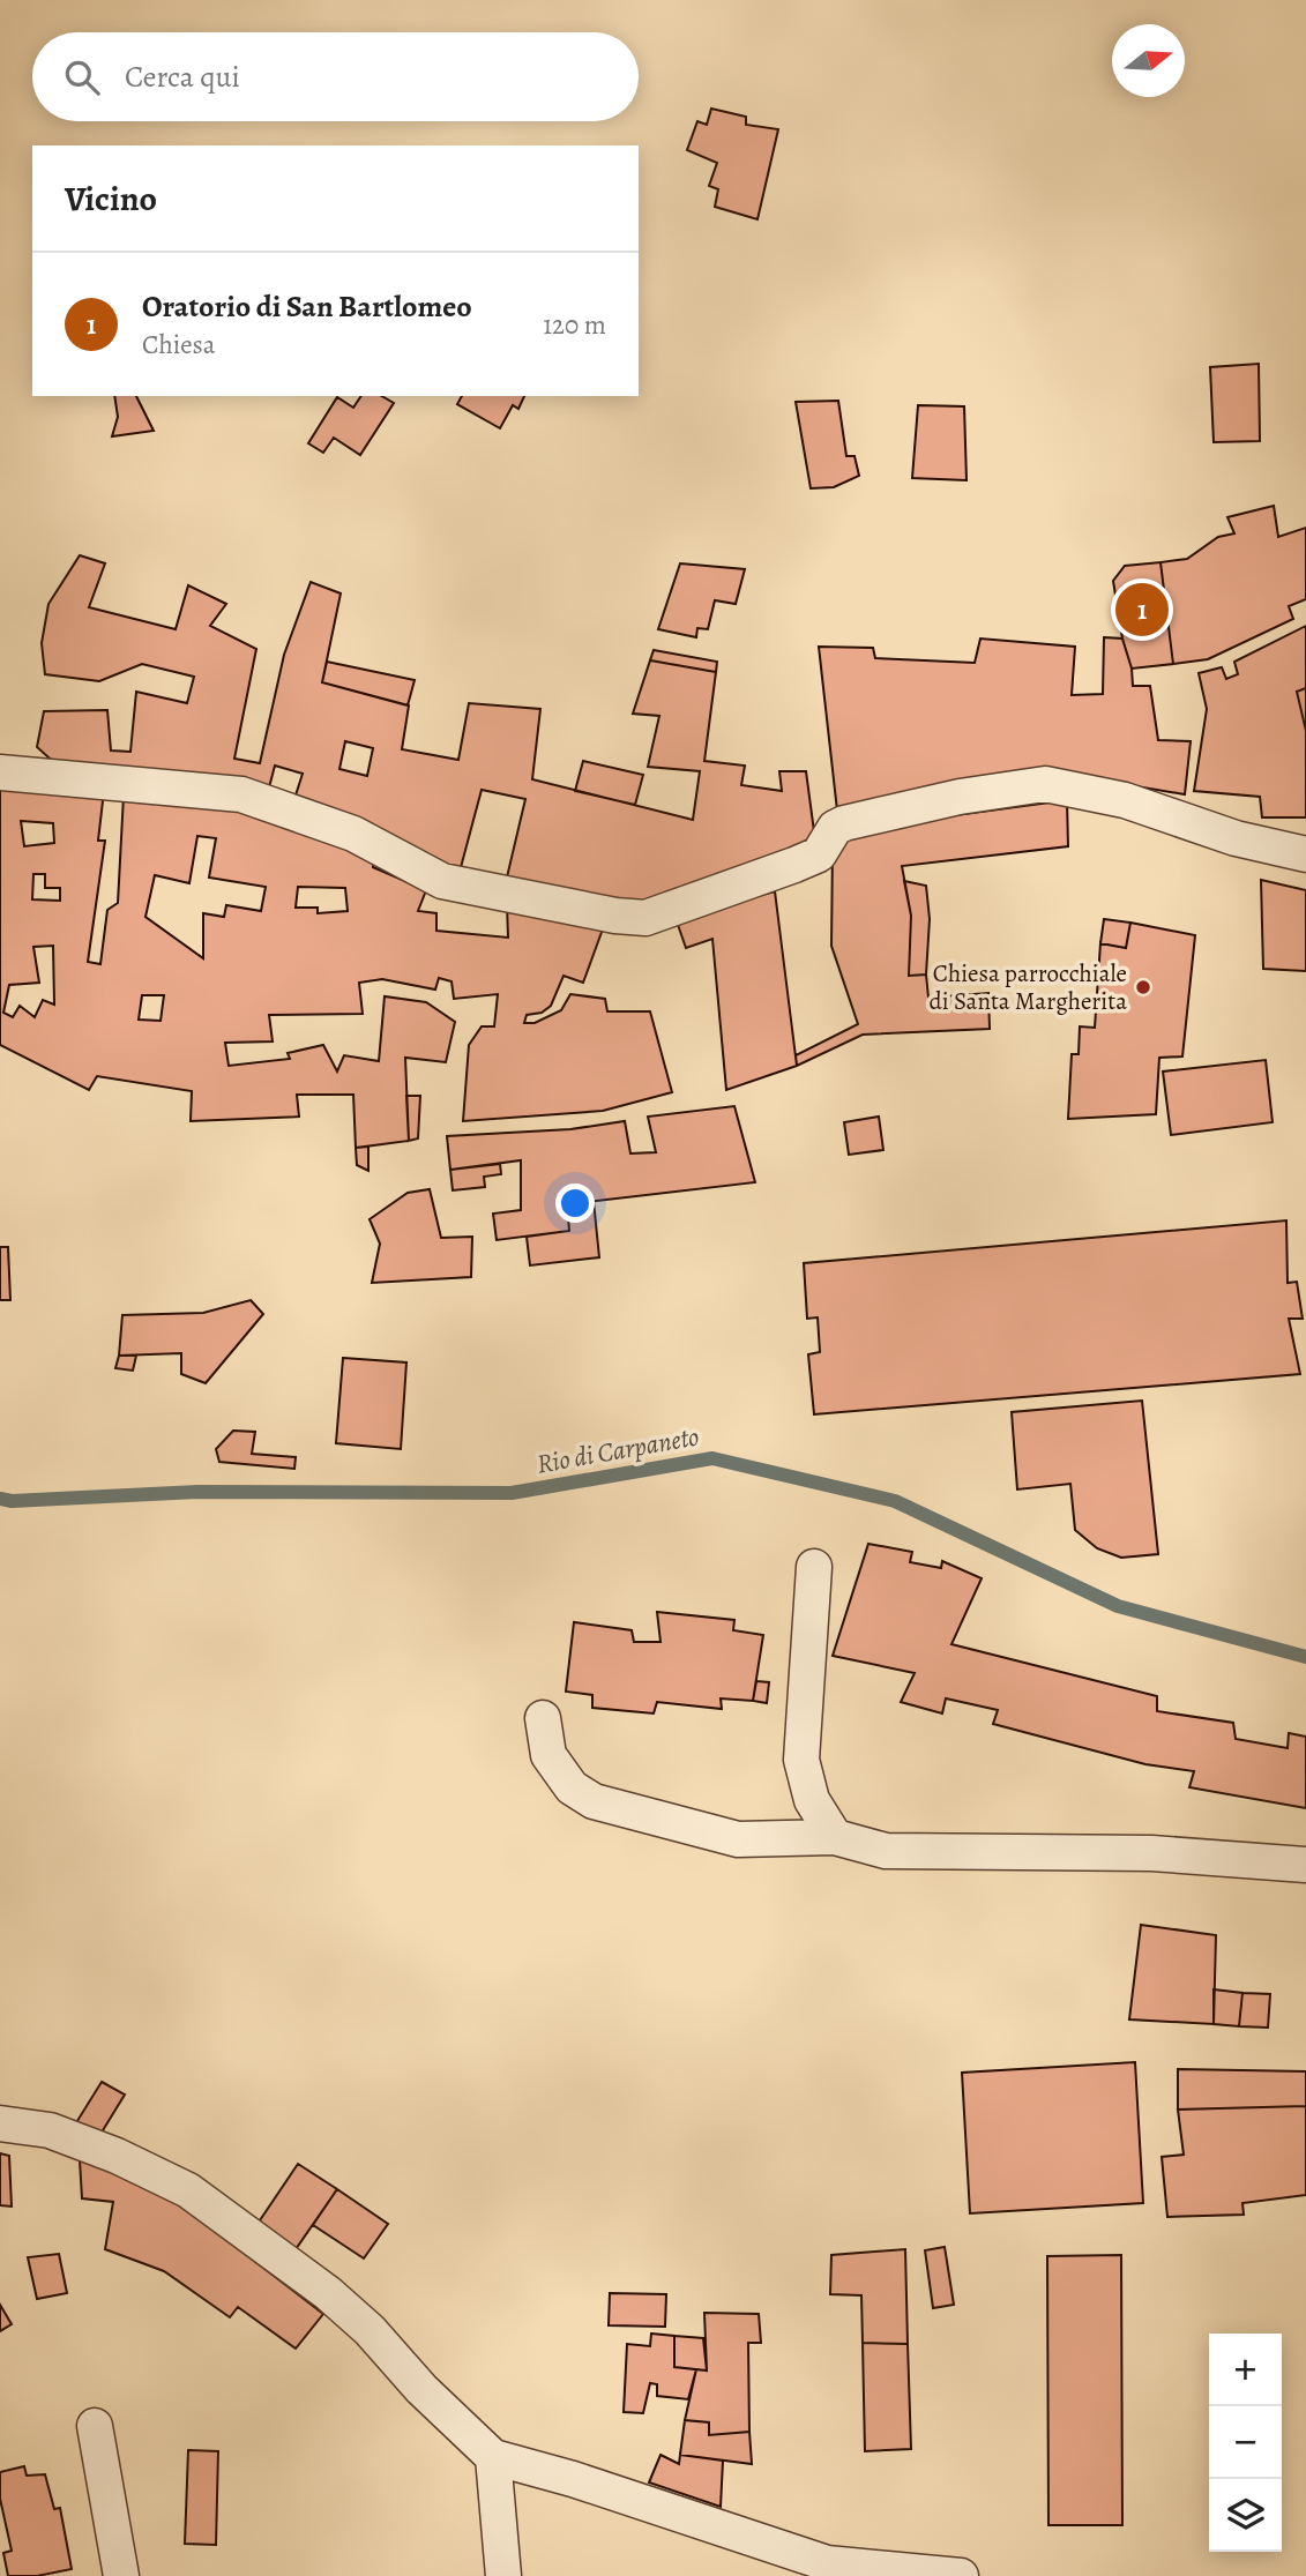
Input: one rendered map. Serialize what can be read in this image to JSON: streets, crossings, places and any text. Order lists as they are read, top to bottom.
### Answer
{
  "water": ["Rio di Carpaneto"],
  "places": ["Chiesa parrocchiale di Santa Margherita"],
  "north": "right",
  "page": {
    "search": "Cerca qui",
    "heading": "Vicino",
    "list": [
      {
        "mark": "1",
        "name": "Oratorio di San Bartlomeo",
        "note": "Chiesa",
        "value": "120 m"
      }
    ],
    "pins": "1",
    "map_buttons": ["+", "−"]
  }
}
